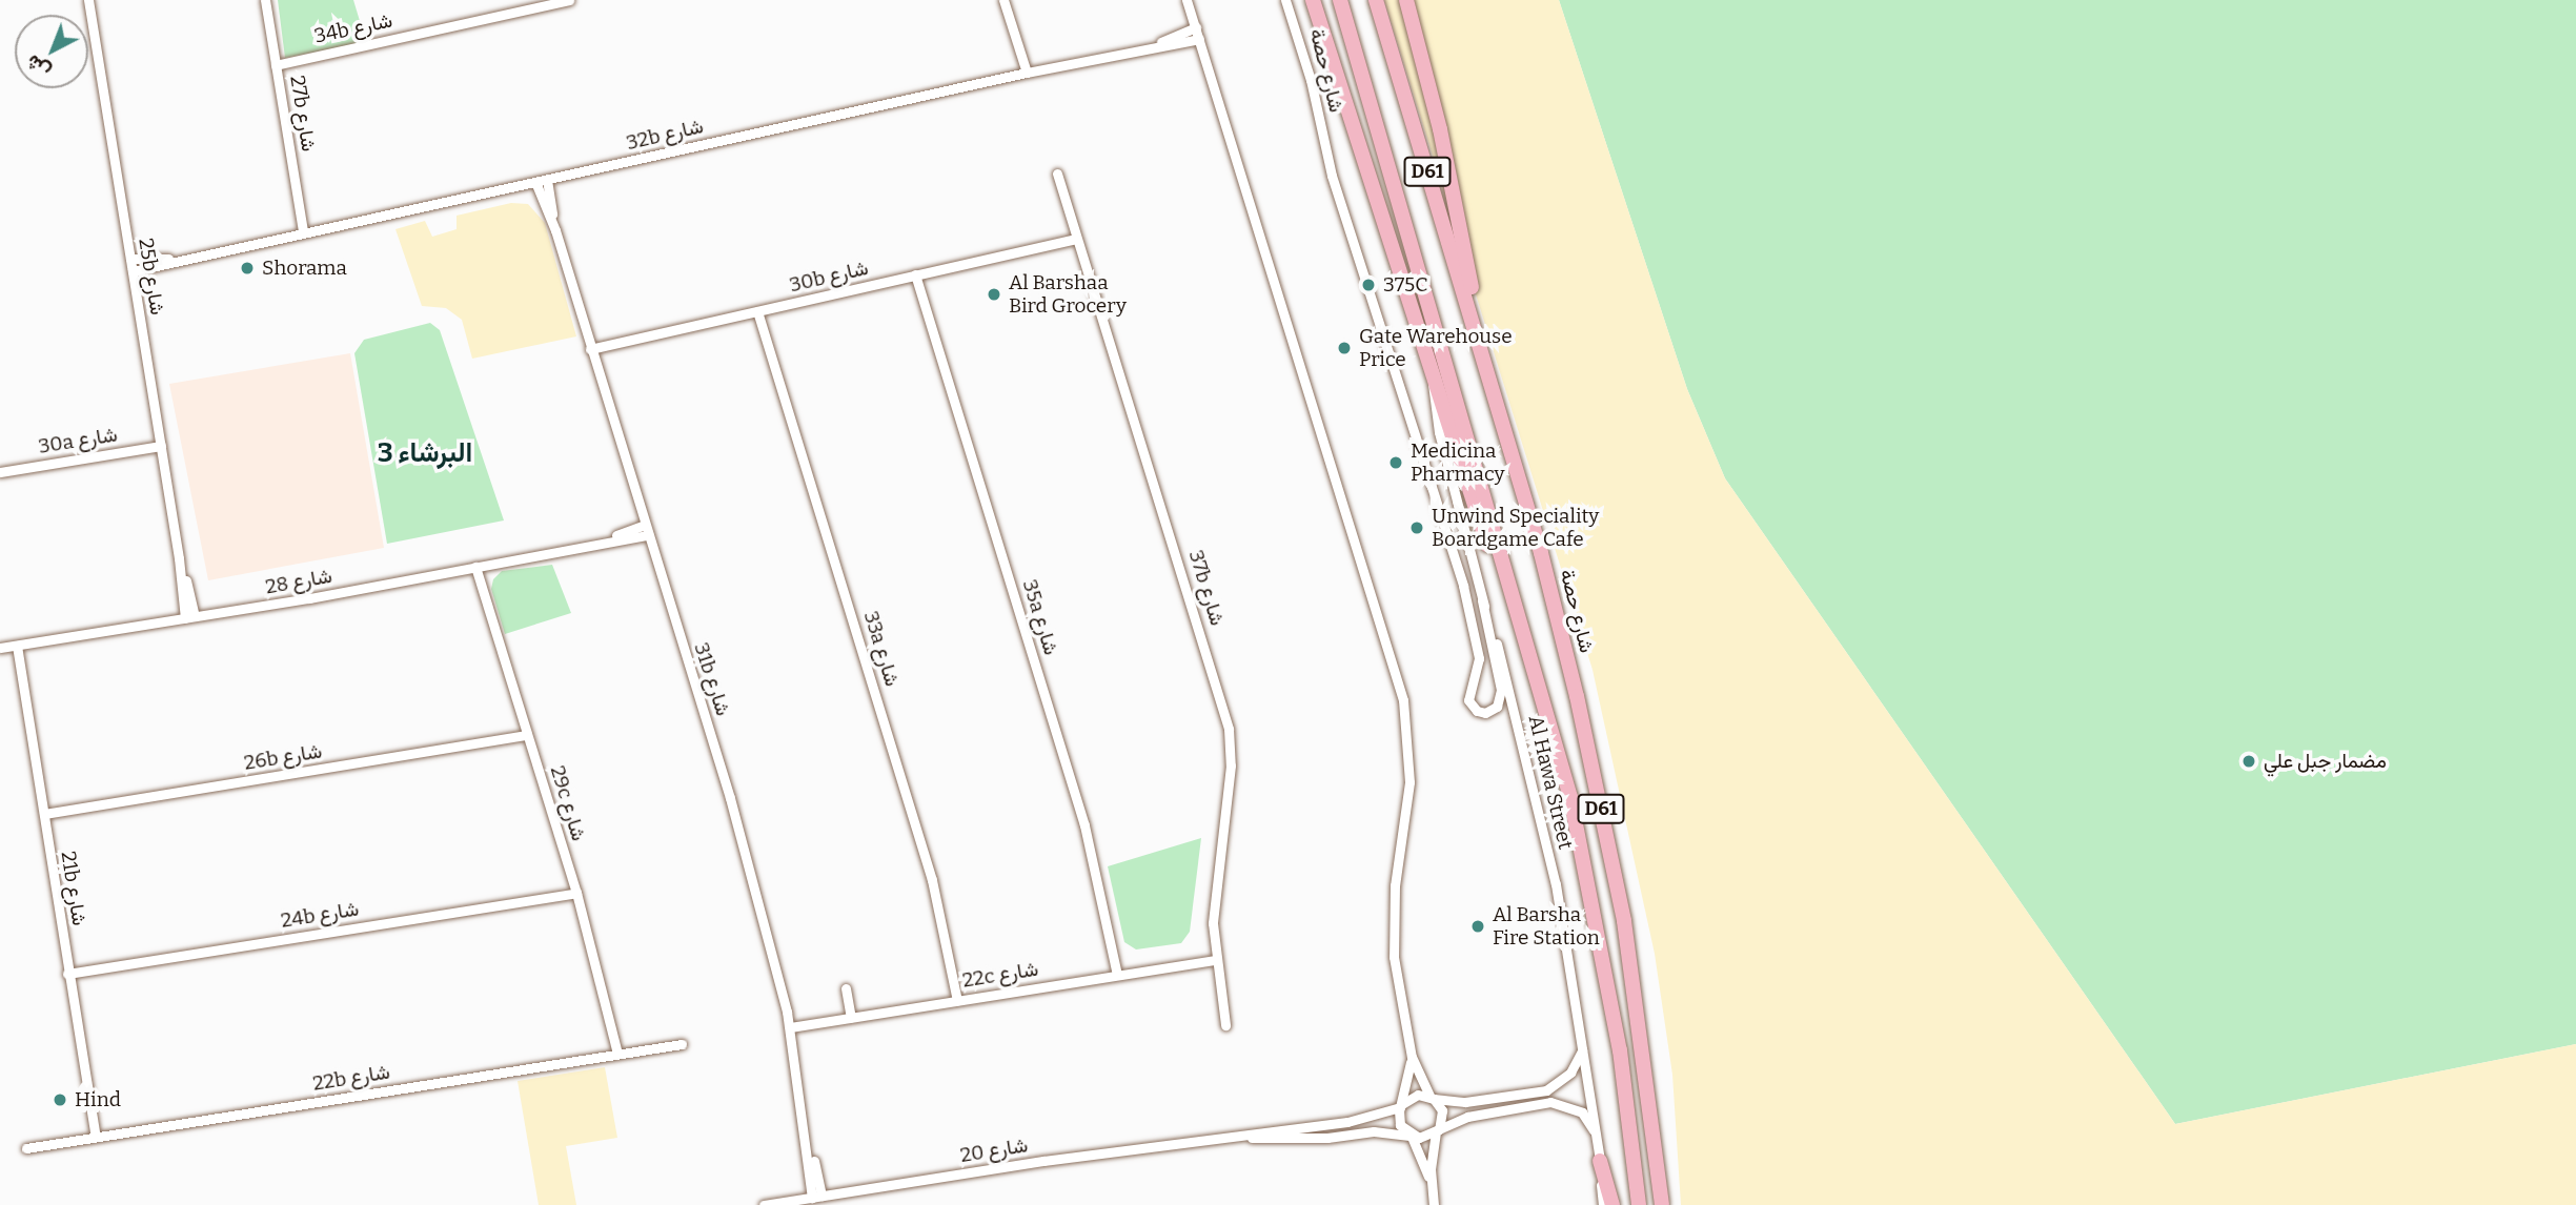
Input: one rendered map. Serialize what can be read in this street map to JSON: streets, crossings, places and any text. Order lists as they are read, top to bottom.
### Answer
{
  "streets": {
    "main road": ["شارع حصة", "D61"],
    "street": [
      "34b شارع",
      "27b شارع",
      "32b شارع",
      "25b شارع",
      "30b شارع",
      "30a شارع",
      "شارع 28",
      "37b شارع",
      "35a شارع",
      "33a شارع",
      "31b شارع",
      "26b شارع",
      "Al Hawa Street",
      "29c شارع",
      "21b شارع",
      "24b شارع",
      "22c شارع",
      "22b شارع",
      "شارع 20"
    ]
  },
  "crossings": [
    ["34b شارع", "27b شارع"],
    ["شارع حصة", "D61"],
    ["شارع حصة", "Al Hawa Street"],
    ["27b شارع", "32b شارع"],
    ["32b شارع", "25b شارع"],
    ["32b شارع", "31b شارع"],
    ["25b شارع", "30a شارع"],
    ["25b شارع", "شارع 28"],
    ["30b شارع", "37b شارع"],
    ["30b شارع", "35a شارع"],
    ["30b شارع", "33a شارع"],
    ["30b شارع", "31b شارع"],
    ["شارع 28", "31b شارع"],
    ["شارع 28", "29c شارع"],
    ["شارع 28", "21b شارع"],
    ["37b شارع", "22c شارع"],
    ["35a شارع", "22c شارع"],
    ["33a شارع", "22c شارع"],
    ["31b شارع", "22c شارع"],
    ["31b شارع", "شارع 20"],
    ["26b شارع", "29c شارع"],
    ["26b شارع", "21b شارع"],
    ["29c شارع", "24b شارع"],
    ["29c شارع", "22b شارع"],
    ["21b شارع", "24b شارع"],
    ["21b شارع", "22b شارع"]
  ],
  "districts": ["البرشاء 3"],
  "places": [
    "Shorama",
    "375C",
    "Al Barshaa Bird Grocery",
    "Gate Warehouse Price",
    "Medicina Pharmacy",
    "Unwind Speciality Boardgame Cafe",
    "مضمار جبل علي",
    "Al Barsha Fire Station",
    "Hind"
  ],
  "north": "bottom left"
}
